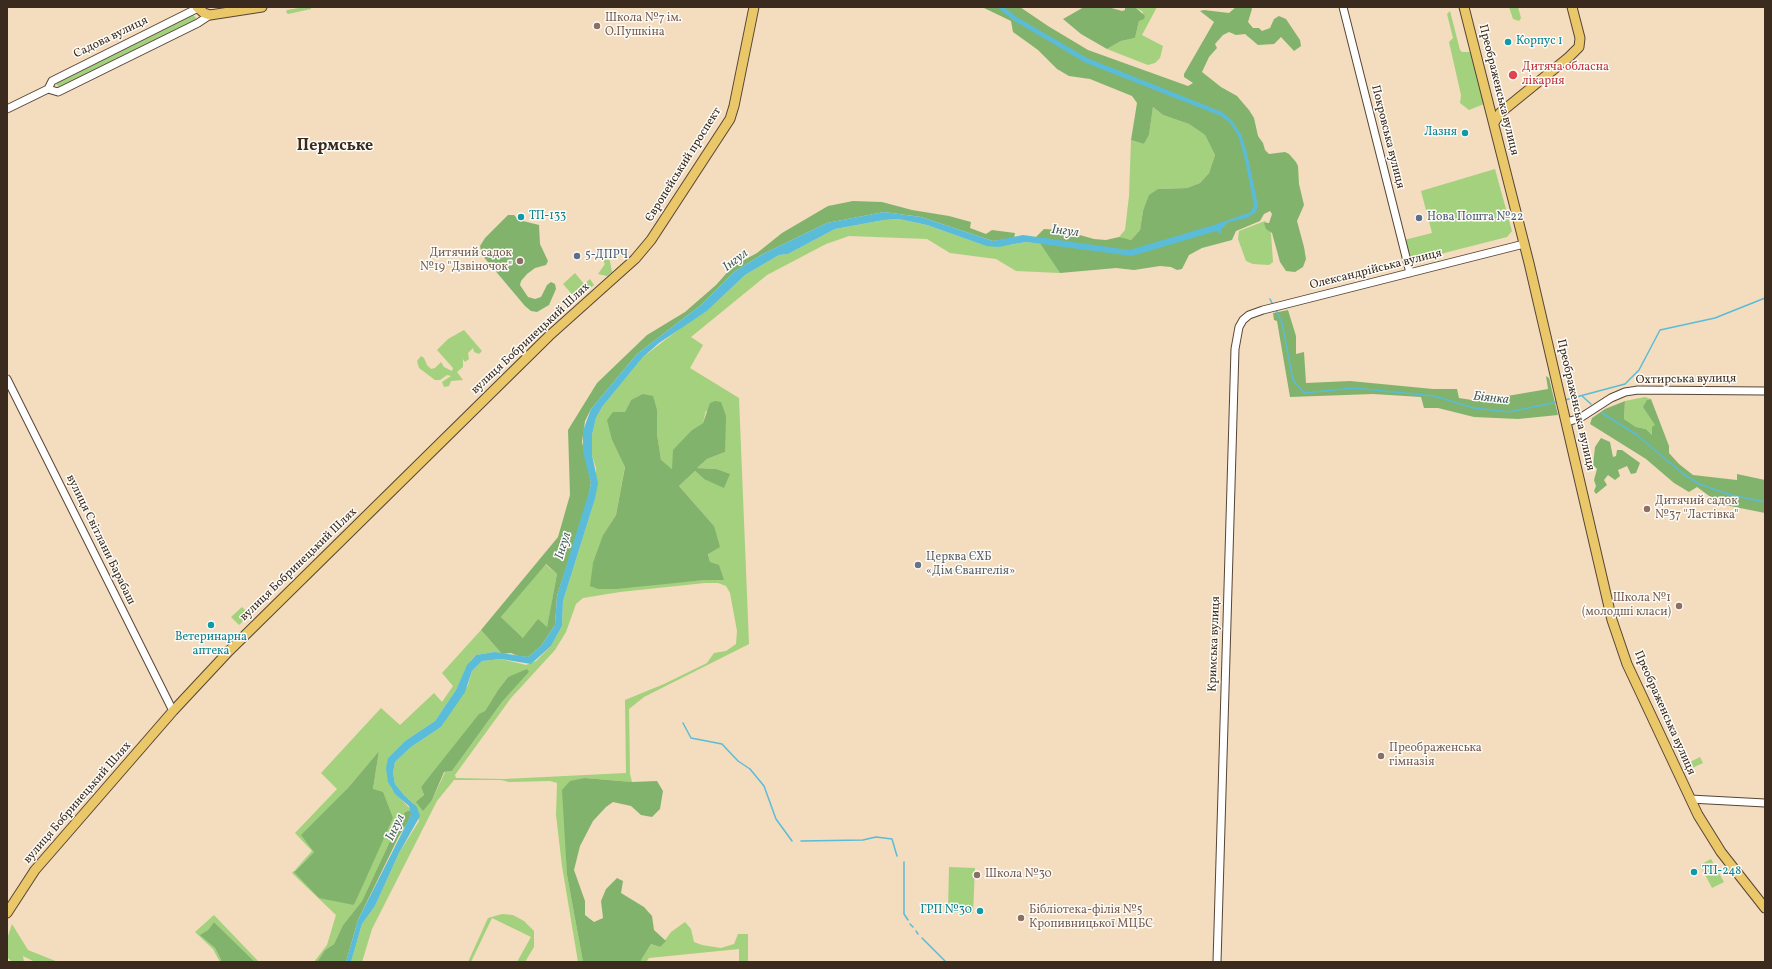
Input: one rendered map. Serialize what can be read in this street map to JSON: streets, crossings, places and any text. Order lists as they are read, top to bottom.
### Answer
{
  "streets": {
    "main road": [
      "Садова вулиця",
      "Преображенська вулиця",
      "Європейський проспект",
      "вулиця Бобринецький Шлях"
    ],
    "street": [
      "Покровська вулиця",
      "Олександрійська вулиця",
      "Охтирська вулиця",
      "вулиця Світлани Барабаш",
      "Кримська вулиця"
    ]
  },
  "crossings": [
    ["Преображенська вулиця", "Олександрійська вулиця"],
    ["Преображенська вулиця", "Охтирська вулиця"],
    ["Покровська вулиця", "Олександрійська вулиця"],
    ["Європейський проспект", "вулиця Бобринецький Шлях"],
    ["Олександрійська вулиця", "Кримська вулиця"],
    ["вулиця Бобринецький Шлях", "вулиця Світлани Барабаш"]
  ],
  "districts": ["Пермське"],
  "water": ["Інгул", "Біянка"],
  "places": [
    "Школа №7 ім. О.Пушкіна",
    "Корпус 1",
    "Дитяча обласна лікарня",
    "Лазня",
    "ТП-133",
    "Нова Пошта №22",
    "5-ДПРЧ",
    "Дитячий садок №19 \"Дзвіночок\"",
    "Дитячий садок №37 \"Ластівка\"",
    "Церква ЄХБ «Дім Євангелія»",
    "Школа №1 (молодші класи)",
    "Ветеринарна аптека",
    "Преображенська гімназія",
    "ТП-248",
    "Школа №30",
    "ГРП №30",
    "Бібліотека-філія №5 Кропивницької МЦБС"
  ]
}
